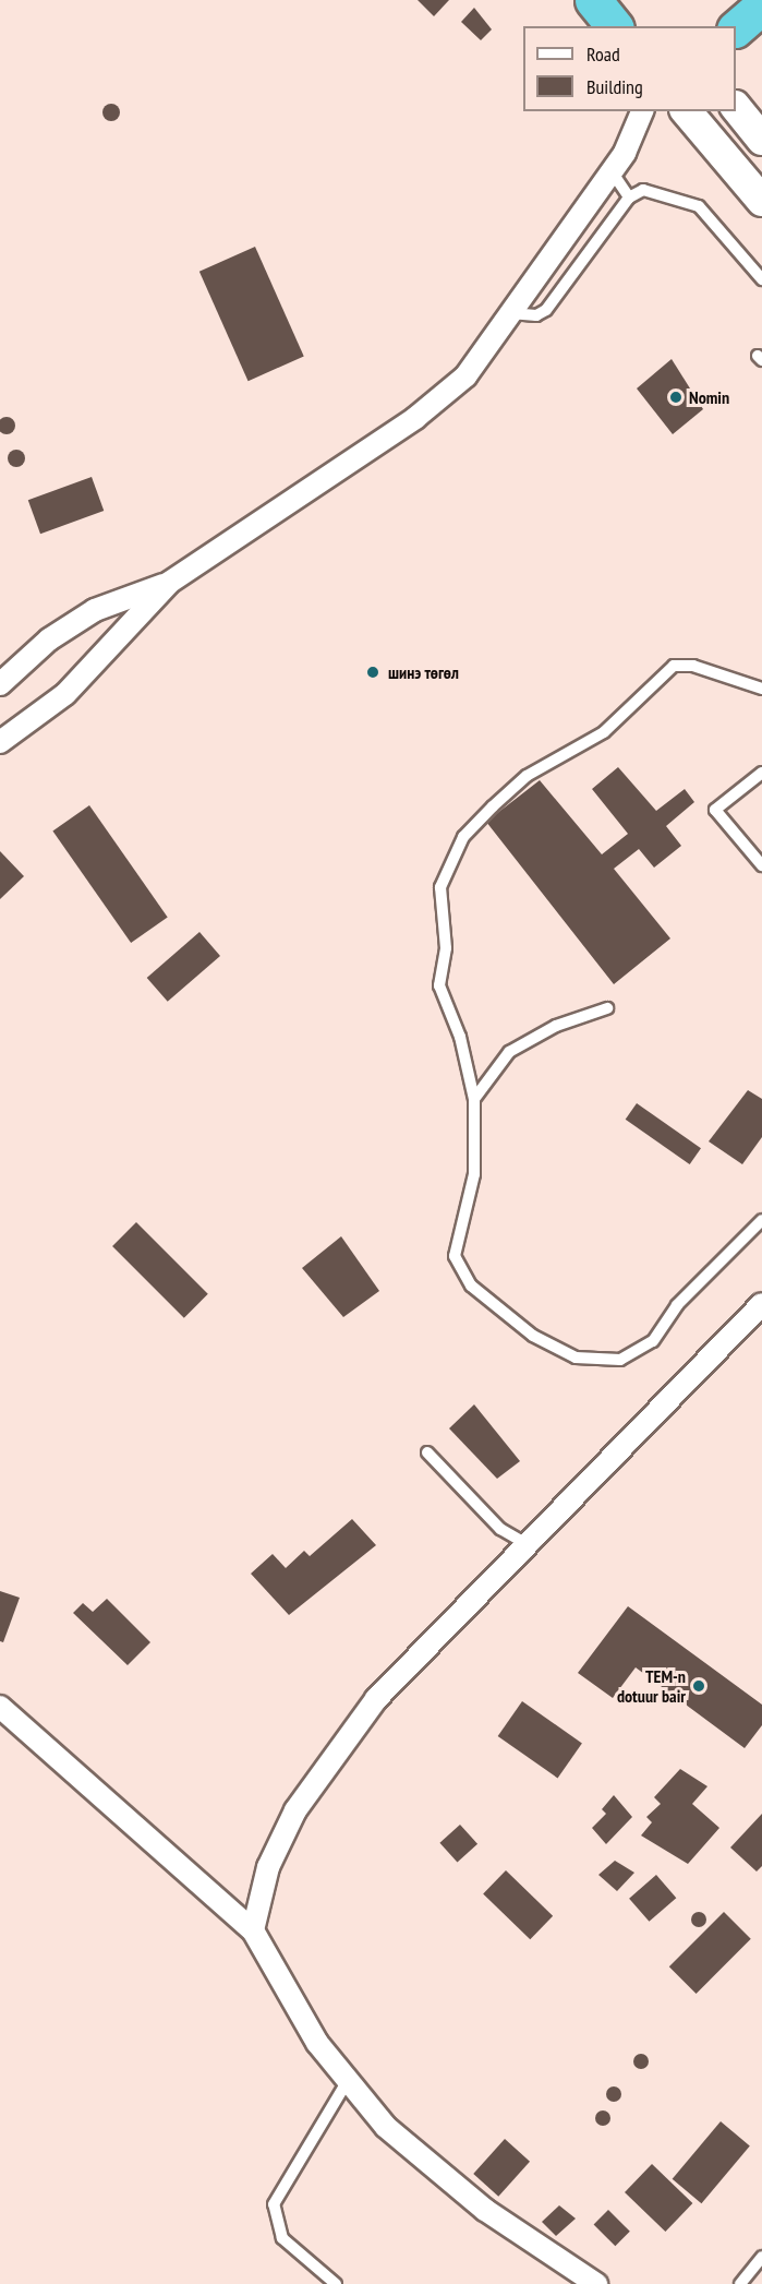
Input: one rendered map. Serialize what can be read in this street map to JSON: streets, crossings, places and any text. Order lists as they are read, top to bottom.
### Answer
{
  "places": ["Nomin", "шинэ төгөл", "TEM-n dotuur bair"],
  "legend": ["Road", "Building"]
}
